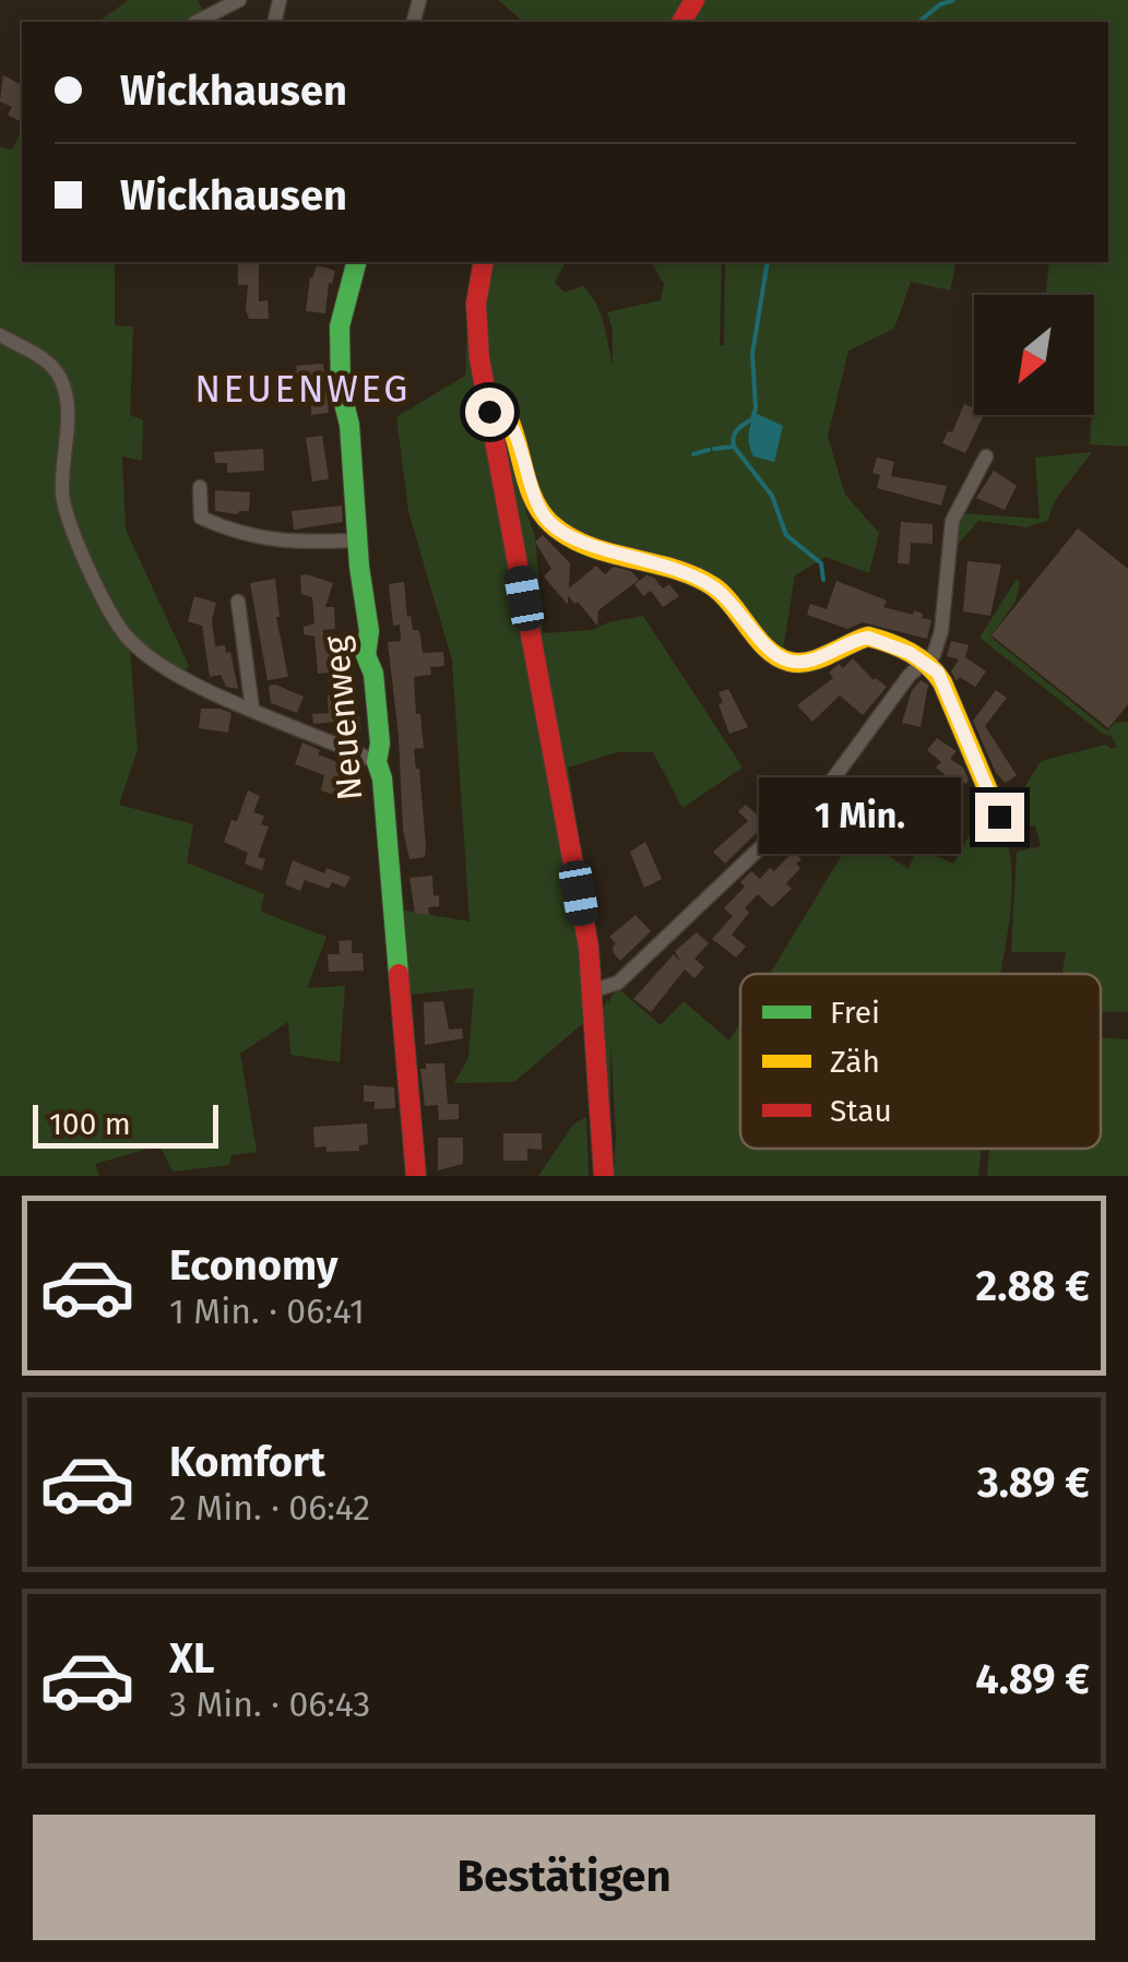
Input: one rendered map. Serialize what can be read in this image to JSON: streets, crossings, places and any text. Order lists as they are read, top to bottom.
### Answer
{
  "streets": {
    "street": ["Neuenweg"]
  },
  "districts": ["NEUENWEG"],
  "legend": ["Frei", "Zäh", "Stau"],
  "scale_bar": "100 m",
  "north": "bottom left",
  "page": {
    "banner": ["Wickhausen", "Wickhausen"],
    "bubble": "1 Min.",
    "scale": "100 m",
    "list": [
      {
        "name": "Economy",
        "note": "1 Min. · 06:41",
        "value": "2.88 €"
      },
      {
        "name": "Komfort",
        "note": "2 Min. · 06:42",
        "value": "3.89 €"
      },
      {
        "name": "XL",
        "note": "3 Min. · 06:43",
        "value": "4.89 €"
      }
    ],
    "buttons": "Bestätigen"
  }
}
